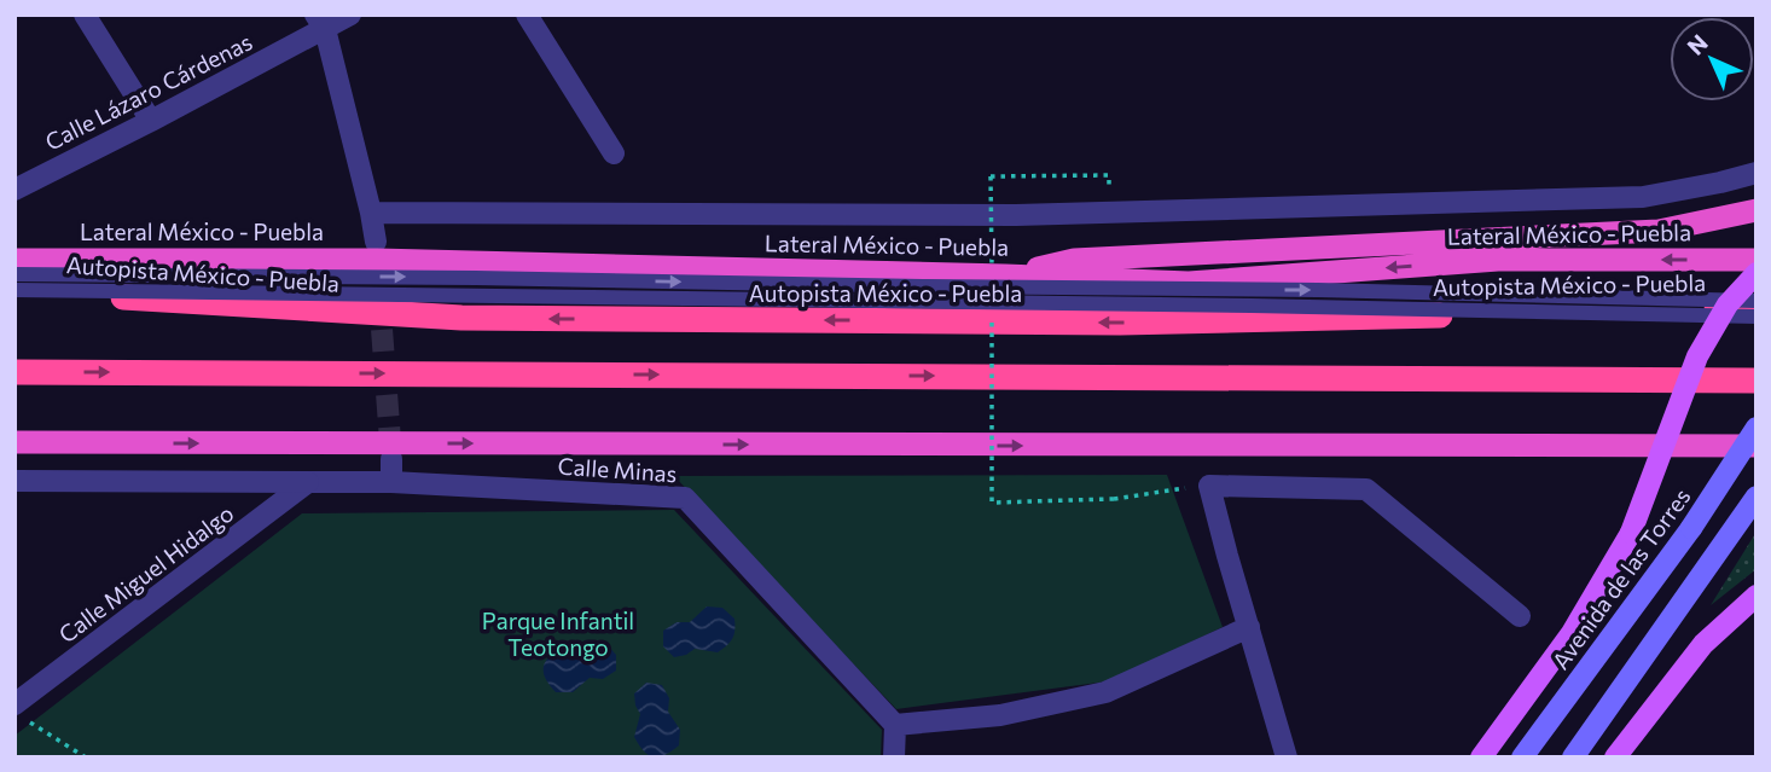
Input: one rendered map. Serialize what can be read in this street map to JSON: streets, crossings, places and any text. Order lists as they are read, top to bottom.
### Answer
{
  "streets": {
    "highway": ["Lateral México - Puebla", "Autopista México - Puebla"],
    "main road": ["Avenida de las Torres"],
    "street": ["Calle Lázaro Cárdenas", "Calle Minas", "Calle Miguel Hidalgo"]
  },
  "crossings": [
    ["Calle Minas", "Calle Miguel Hidalgo"]
  ],
  "parks": ["Parque Infantil Teotongo"],
  "north": "top left"
}
